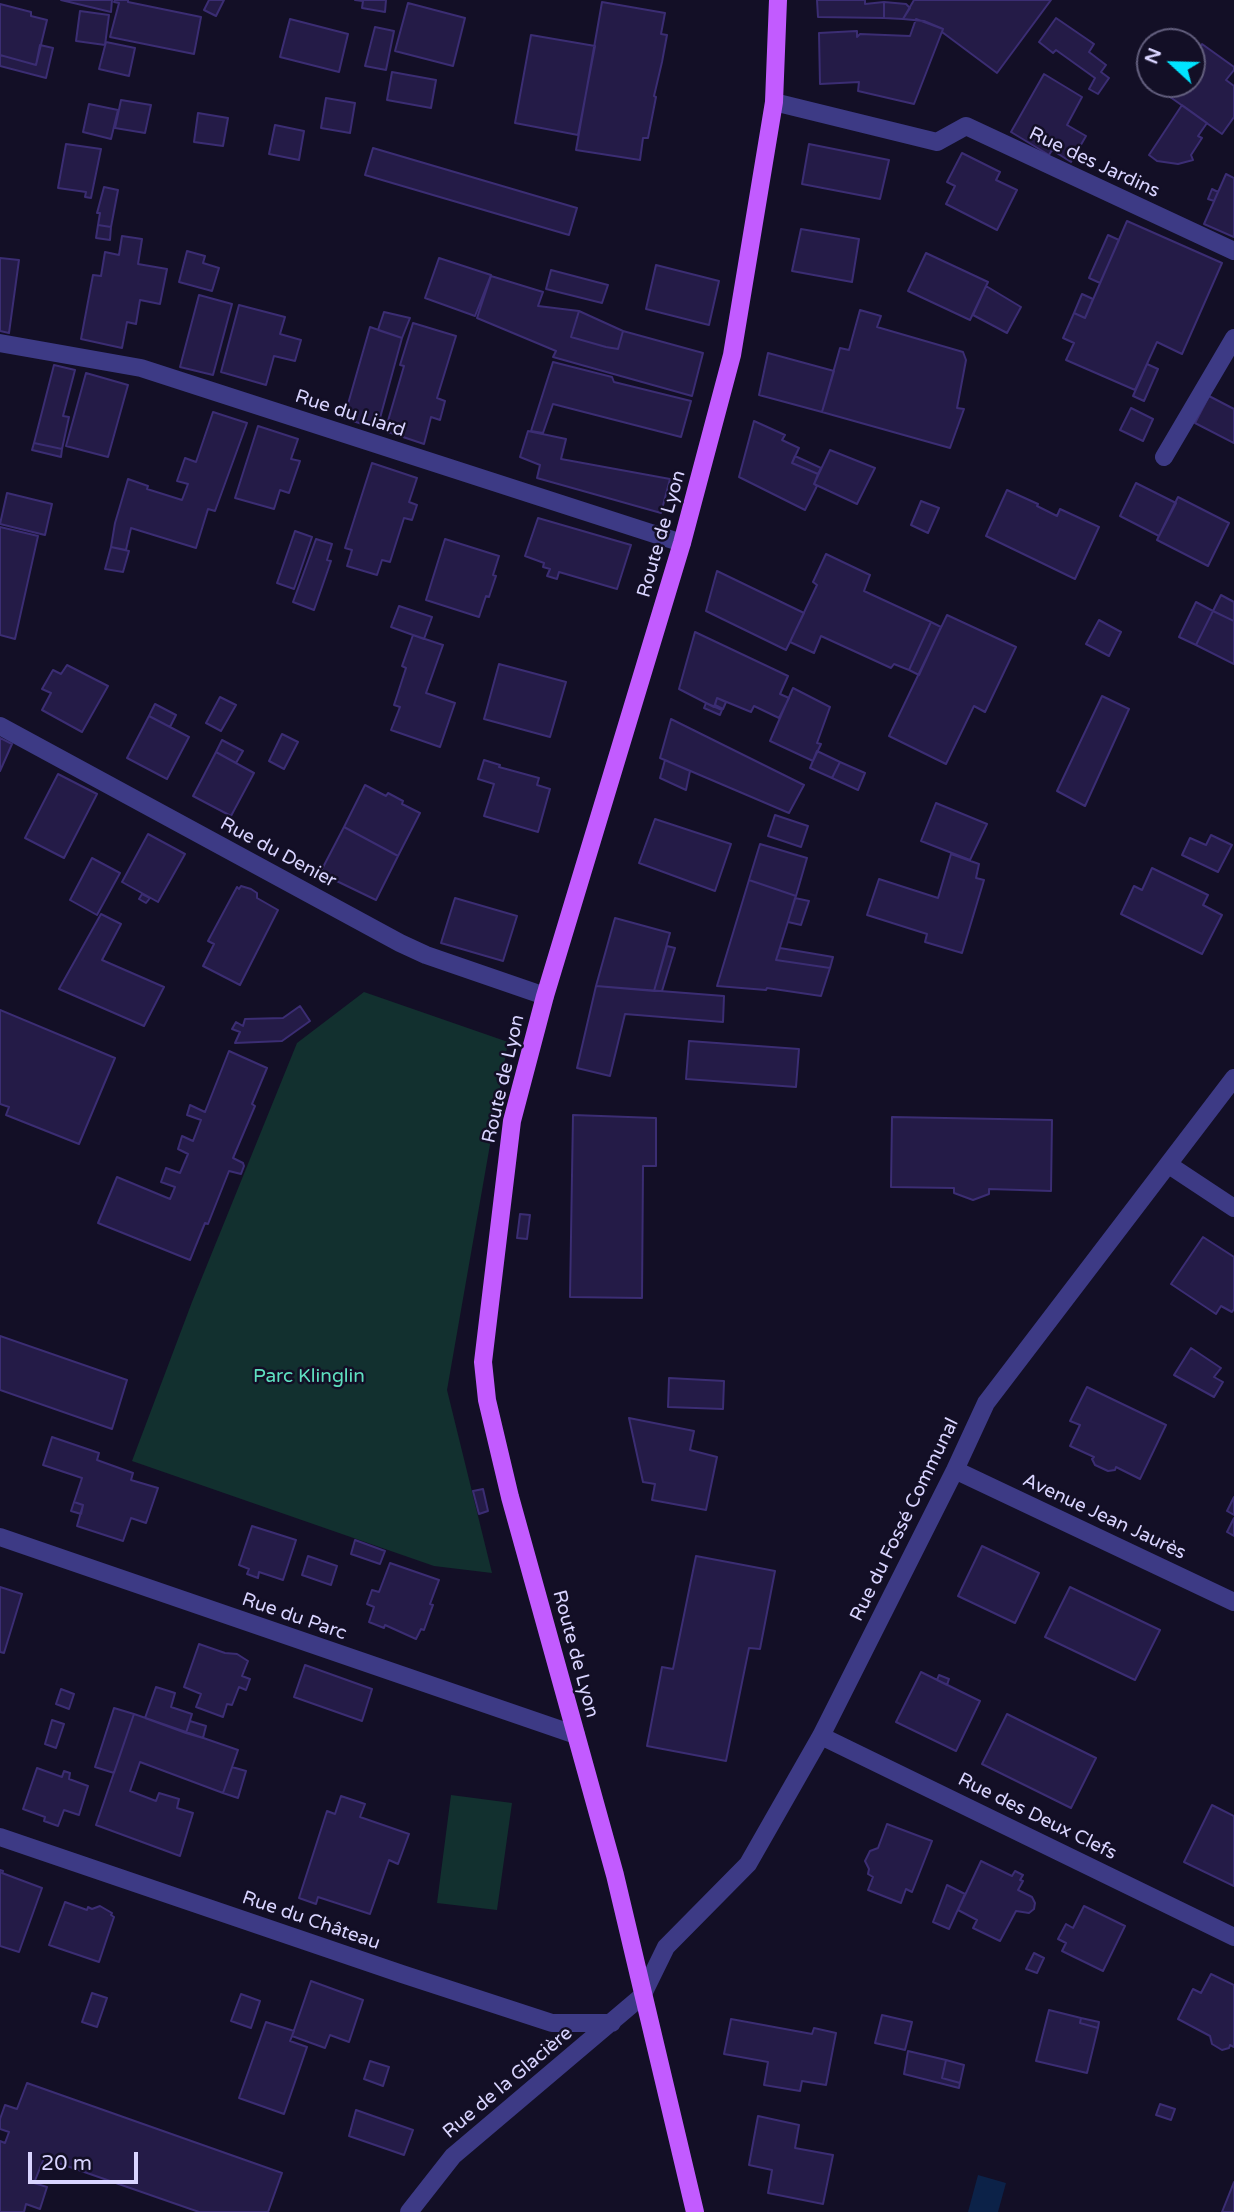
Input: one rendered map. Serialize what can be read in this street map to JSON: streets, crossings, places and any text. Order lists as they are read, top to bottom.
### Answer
{
  "streets": {
    "main road": ["Route de Lyon"],
    "street": [
      "Rue des Jardins",
      "Rue du Liard",
      "Rue du Denier",
      "Avenue Jean Jaurès",
      "Rue du Fossé Communal",
      "Rue du Parc",
      "Rue des Deux Clefs",
      "Rue du Château",
      "Rue de la Glacière"
    ]
  },
  "crossings": [
    ["Rue des Jardins", "Route de Lyon"],
    ["Rue du Liard", "Route de Lyon"],
    ["Route de Lyon", "Rue du Denier"],
    ["Route de Lyon", "Rue du Fossé Communal"],
    ["Route de Lyon", "Rue du Parc"],
    ["Route de Lyon", "Rue de la Glacière"],
    ["Avenue Jean Jaurès", "Rue du Fossé Communal"],
    ["Rue du Fossé Communal", "Rue des Deux Clefs"],
    ["Rue du Fossé Communal", "Rue de la Glacière"],
    ["Rue du Château", "Rue de la Glacière"]
  ],
  "parks": ["Parc Klinglin"],
  "scale_bar": "20 m",
  "north": "left"
}
